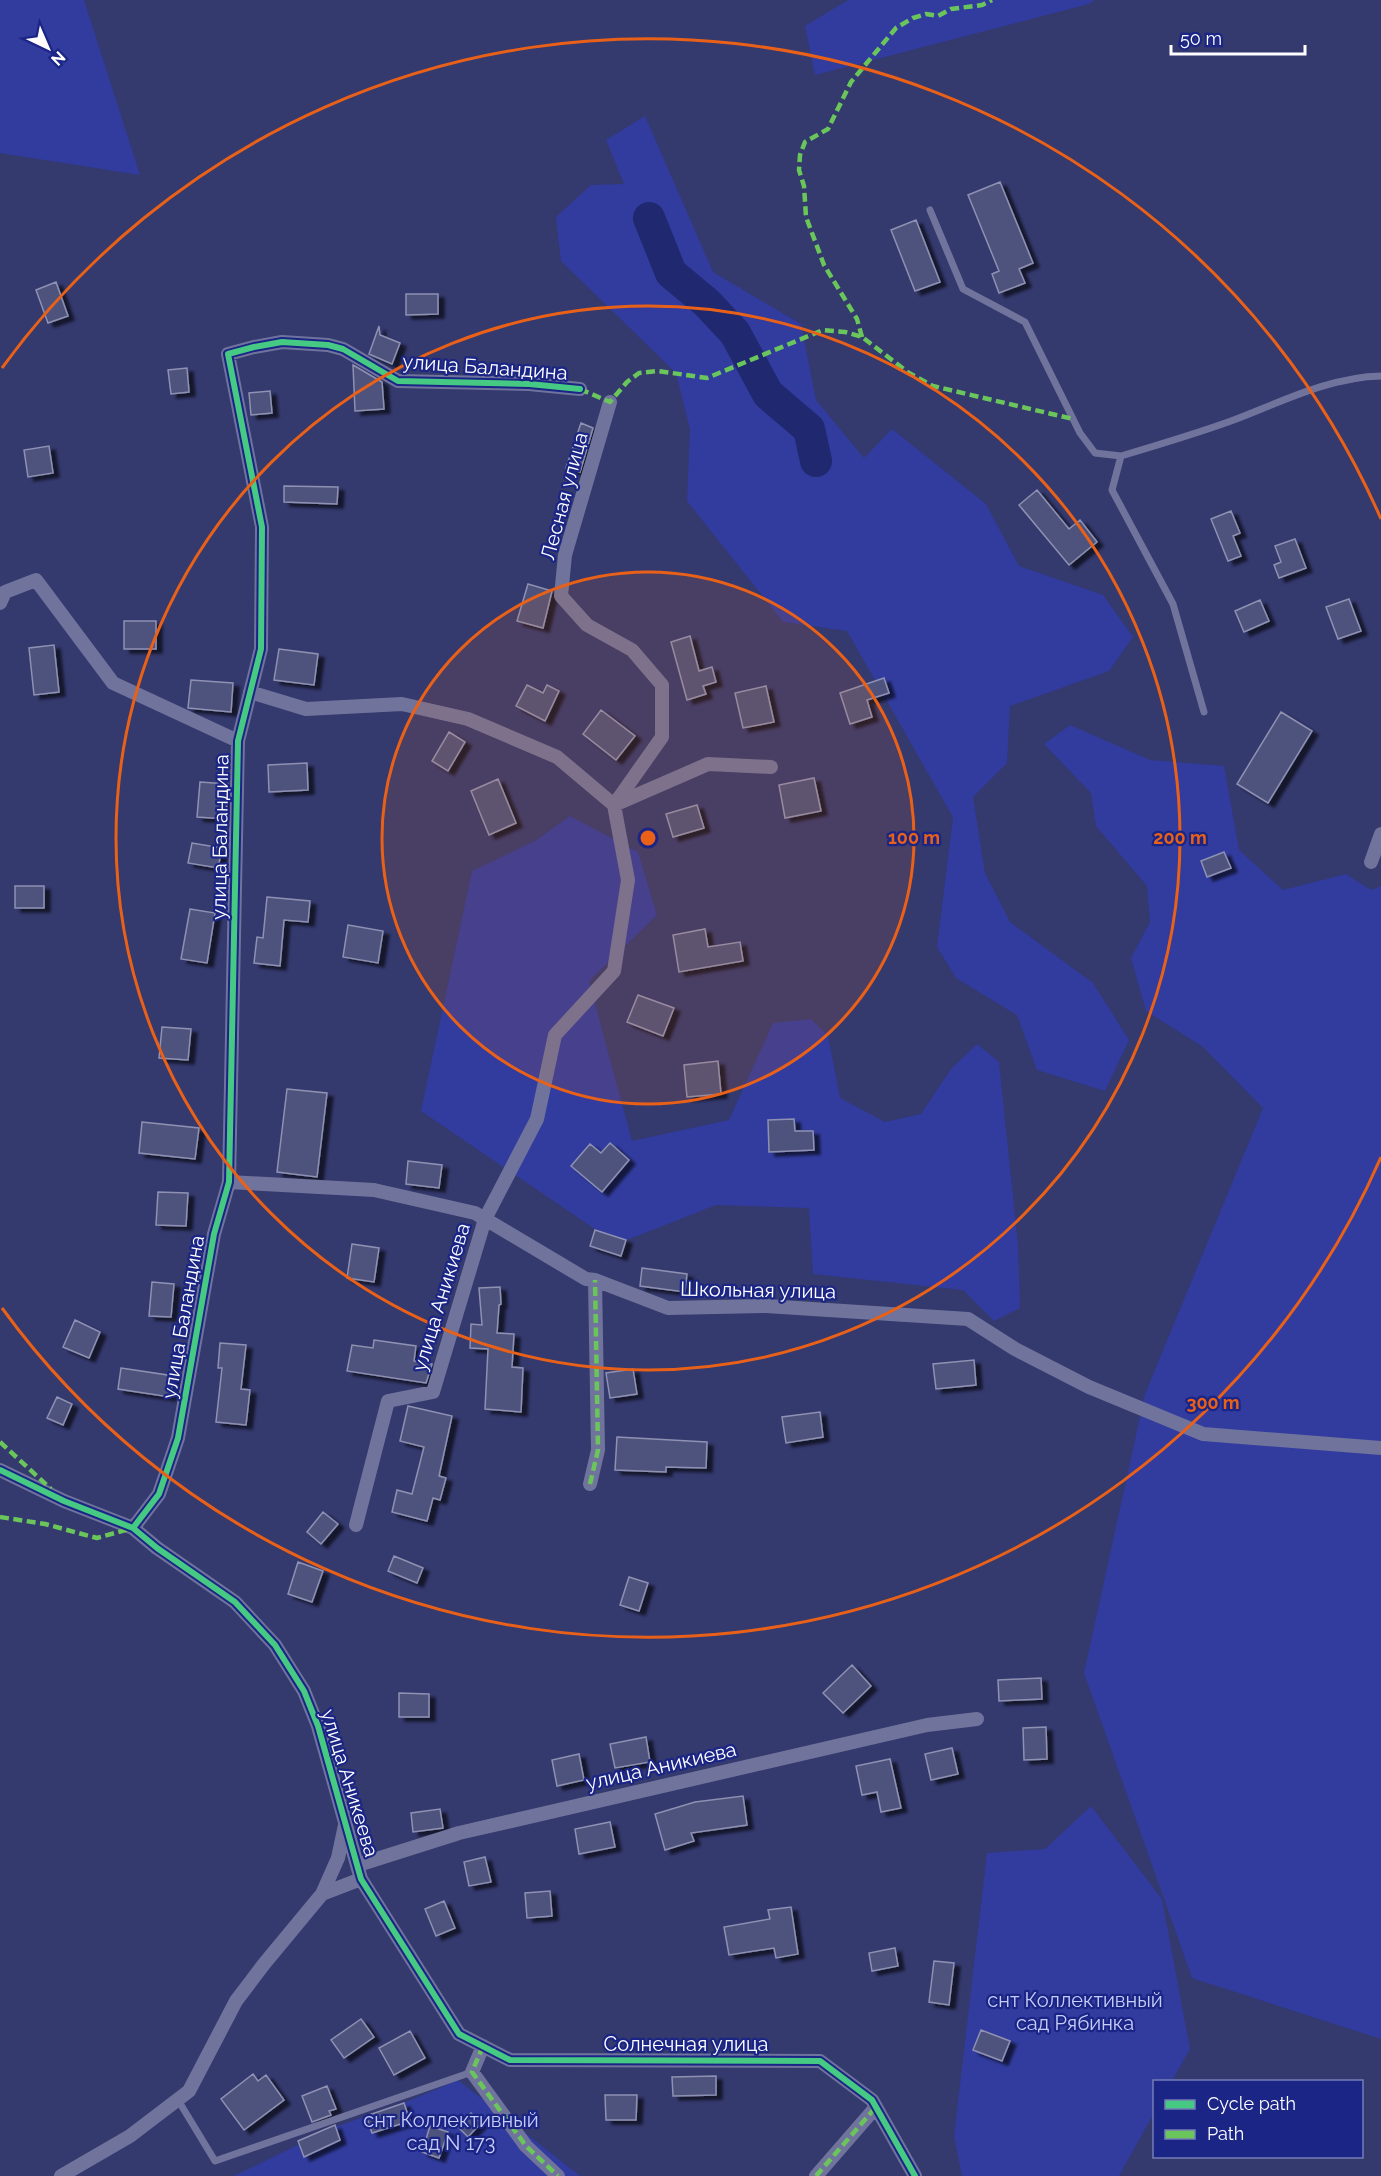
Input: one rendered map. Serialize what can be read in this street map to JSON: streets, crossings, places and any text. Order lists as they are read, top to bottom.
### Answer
{
  "streets": {
    "street": [
      "улица Баландина",
      "Лесная улица",
      "Школьная улица",
      "улица Аникиева",
      "улица Аникеева",
      "Солнечная улица"
    ]
  },
  "crossings": [
    ["улица Баландина", "Школьная улица"],
    ["улица Баландина", "улица Аникеева"],
    ["Школьная улица", "улица Аникиева"],
    ["улица Аникиева", "улица Аникеева"],
    ["улица Аникеева", "Солнечная улица"]
  ],
  "parks": ["снт Коллективный сад Рябинка", "снт Коллективный сад N 173"],
  "legend": ["Cycle path", "Path"],
  "scale_bar": "50 m",
  "north": "bottom right",
  "rings": ["100 m", "200 m", "300 m"]
}
